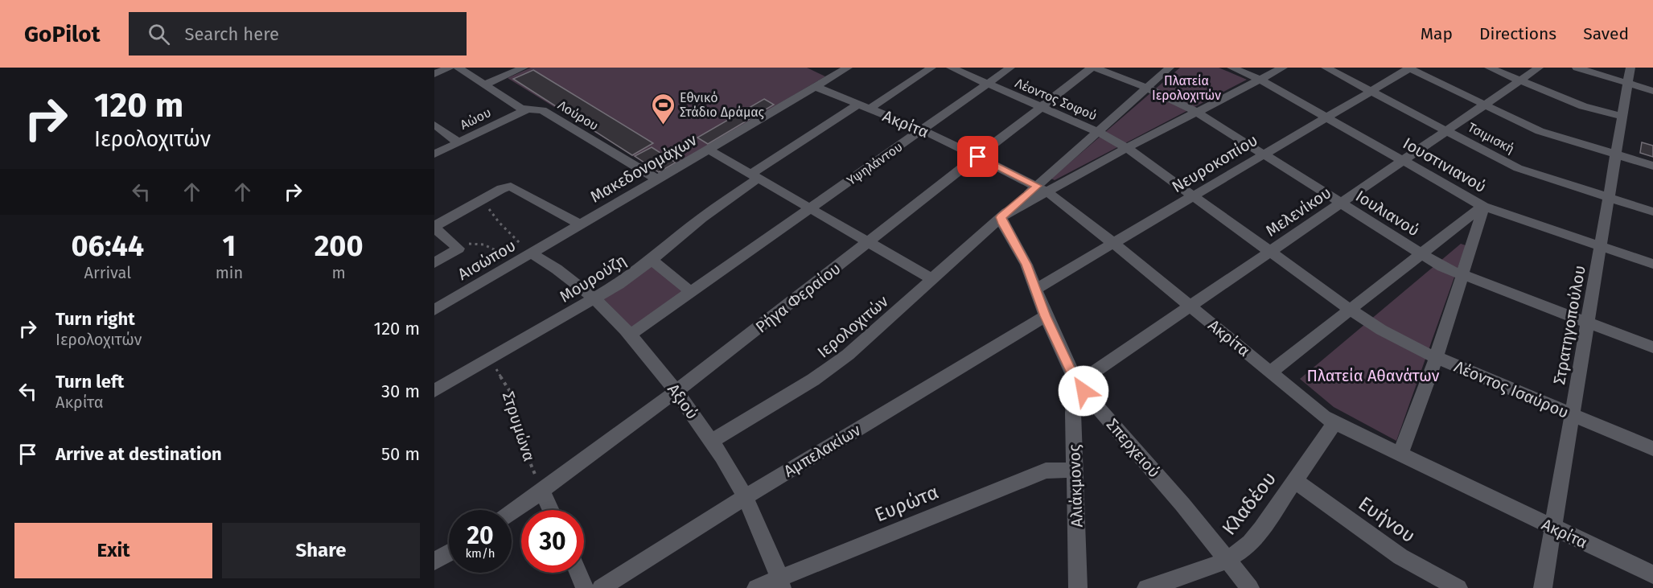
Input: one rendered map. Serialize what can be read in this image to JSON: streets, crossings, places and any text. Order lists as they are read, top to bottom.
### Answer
{
  "streets": {
    "street": [
      "Λέοντος Σοφού",
      "Λούρου",
      "Αώου",
      "Ακρίτα",
      "Τσιμισκή",
      "Υψηλάντου",
      "Νευροκοπίου",
      "Ιουστινιανού",
      "Μακεδονομάχων",
      "Μελενίκου",
      "Ιουλιανού",
      "Αισώπου",
      "Μουρούζη",
      "Ρήγα Φεραίου",
      "Στρατηγοπούλου",
      "Ιερολοχιτών",
      "Λέοντος Ισαύρου",
      "Αξιού",
      "Σπερχειού",
      "Αμπελακίων",
      "Αλιάκμονος",
      "Ευρώτα",
      "Κλαδέου",
      "Ευήνου"
    ],
    "path": ["Στρυμώνα"]
  },
  "crossings": [
    ["Λέοντος Σοφού", "Υψηλάντου"],
    ["Λέοντος Σοφού", "Νευροκοπίου"],
    ["Λέοντος Σοφού", "Ρήγα Φεραίου"],
    ["Λέοντος Σοφού", "Ιερολοχιτών"],
    ["Λέοντος Σοφού", "Λέοντος Ισαύρου"],
    ["Λούρου", "Αώου"],
    ["Λούρου", "Μακεδονομάχων"],
    ["Ακρίτα", "Υψηλάντου"],
    ["Ακρίτα", "Νευροκοπίου"],
    ["Ακρίτα", "Μακεδονομάχων"],
    ["Ακρίτα", "Μελενίκου"],
    ["Ακρίτα", "Μουρούζη"],
    ["Ακρίτα", "Ρήγα Φεραίου"],
    ["Ακρίτα", "Στρατηγοπούλου"],
    ["Ακρίτα", "Ιερολοχιτών"],
    ["Ακρίτα", "Κλαδέου"],
    ["Τσιμισκή", "Νευροκοπίου"],
    ["Τσιμισκή", "Μελενίκου"],
    ["Τσιμισκή", "Στρατηγοπούλου"],
    ["Υψηλάντου", "Αξιού"],
    ["Νευροκοπίου", "Ιουστινιανού"],
    ["Νευροκοπίου", "Ιουλιανού"],
    ["Νευροκοπίου", "Λέοντος Ισαύρου"],
    ["Νευροκοπίου", "Σπερχειού"],
    ["Ιουστινιανού", "Μελενίκου"],
    ["Ιουστινιανού", "Στρατηγοπούλου"],
    ["Ιουστινιανού", "Ιερολοχιτών"],
    ["Μακεδονομάχων", "Αισώπου"],
    ["Μακεδονομάχων", "Αξιού"],
    ["Μελενίκου", "Ιουλιανού"],
    ["Μελενίκου", "Λέοντος Ισαύρου"],
    ["Μελενίκου", "Σπερχειού"],
    ["Μελενίκου", "Αλιάκμονος"],
    ["Ιουλιανού", "Ρήγα Φεραίου"],
    ["Ιουλιανού", "Στρατηγοπούλου"],
    ["Ιουλιανού", "Ιερολοχιτών"],
    ["Αισώπου", "Αξιού"],
    ["Μουρούζη", "Αξιού"],
    ["Μουρούζη", "Στρυμώνα"],
    ["Ρήγα Φεραίου", "Αξιού"],
    ["Ρήγα Φεραίου", "Στρυμώνα"],
    ["Στρατηγοπούλου", "Λέοντος Ισαύρου"],
    ["Ιερολοχιτών", "Αξιού"],
    ["Ιερολοχιτών", "Σπερχειού"],
    ["Αξιού", "Αμπελακίων"],
    ["Αξιού", "Ευρώτα"],
    ["Σπερχειού", "Αμπελακίων"],
    ["Σπερχειού", "Αλιάκμονος"],
    ["Σπερχειού", "Κλαδέου"],
    ["Αλιάκμονος", "Ευρώτα"],
    ["Κλαδέου", "Ευήνου"]
  ],
  "parks": ["Πλατεία Ιερολοχιτών", "Πλατεία Αθανάτων"],
  "places": {
    "sports": ["Εθνικό Στάδιο Δράμας"]
  },
  "page": {
    "header": "GoPilot",
    "search": "Search here",
    "nav": ["Map", "Directions", "Saved"],
    "turn": ["120 m", "Ιερολοχιτών"],
    "eta": [
      "06:44",
      "Arrival",
      "1",
      "min",
      "200",
      "m"
    ],
    "list": [
      {
        "name": "Turn right",
        "note": "Ιερολοχιτών",
        "value": "120 m"
      },
      {
        "name": "Turn left",
        "note": "Ακρίτα",
        "value": "30 m"
      },
      {
        "name": "Arrive at destination",
        "value": "50 m"
      }
    ],
    "speed": "20 km/h",
    "limit": "30",
    "buttons": ["Exit", "Share"]
  }
}
